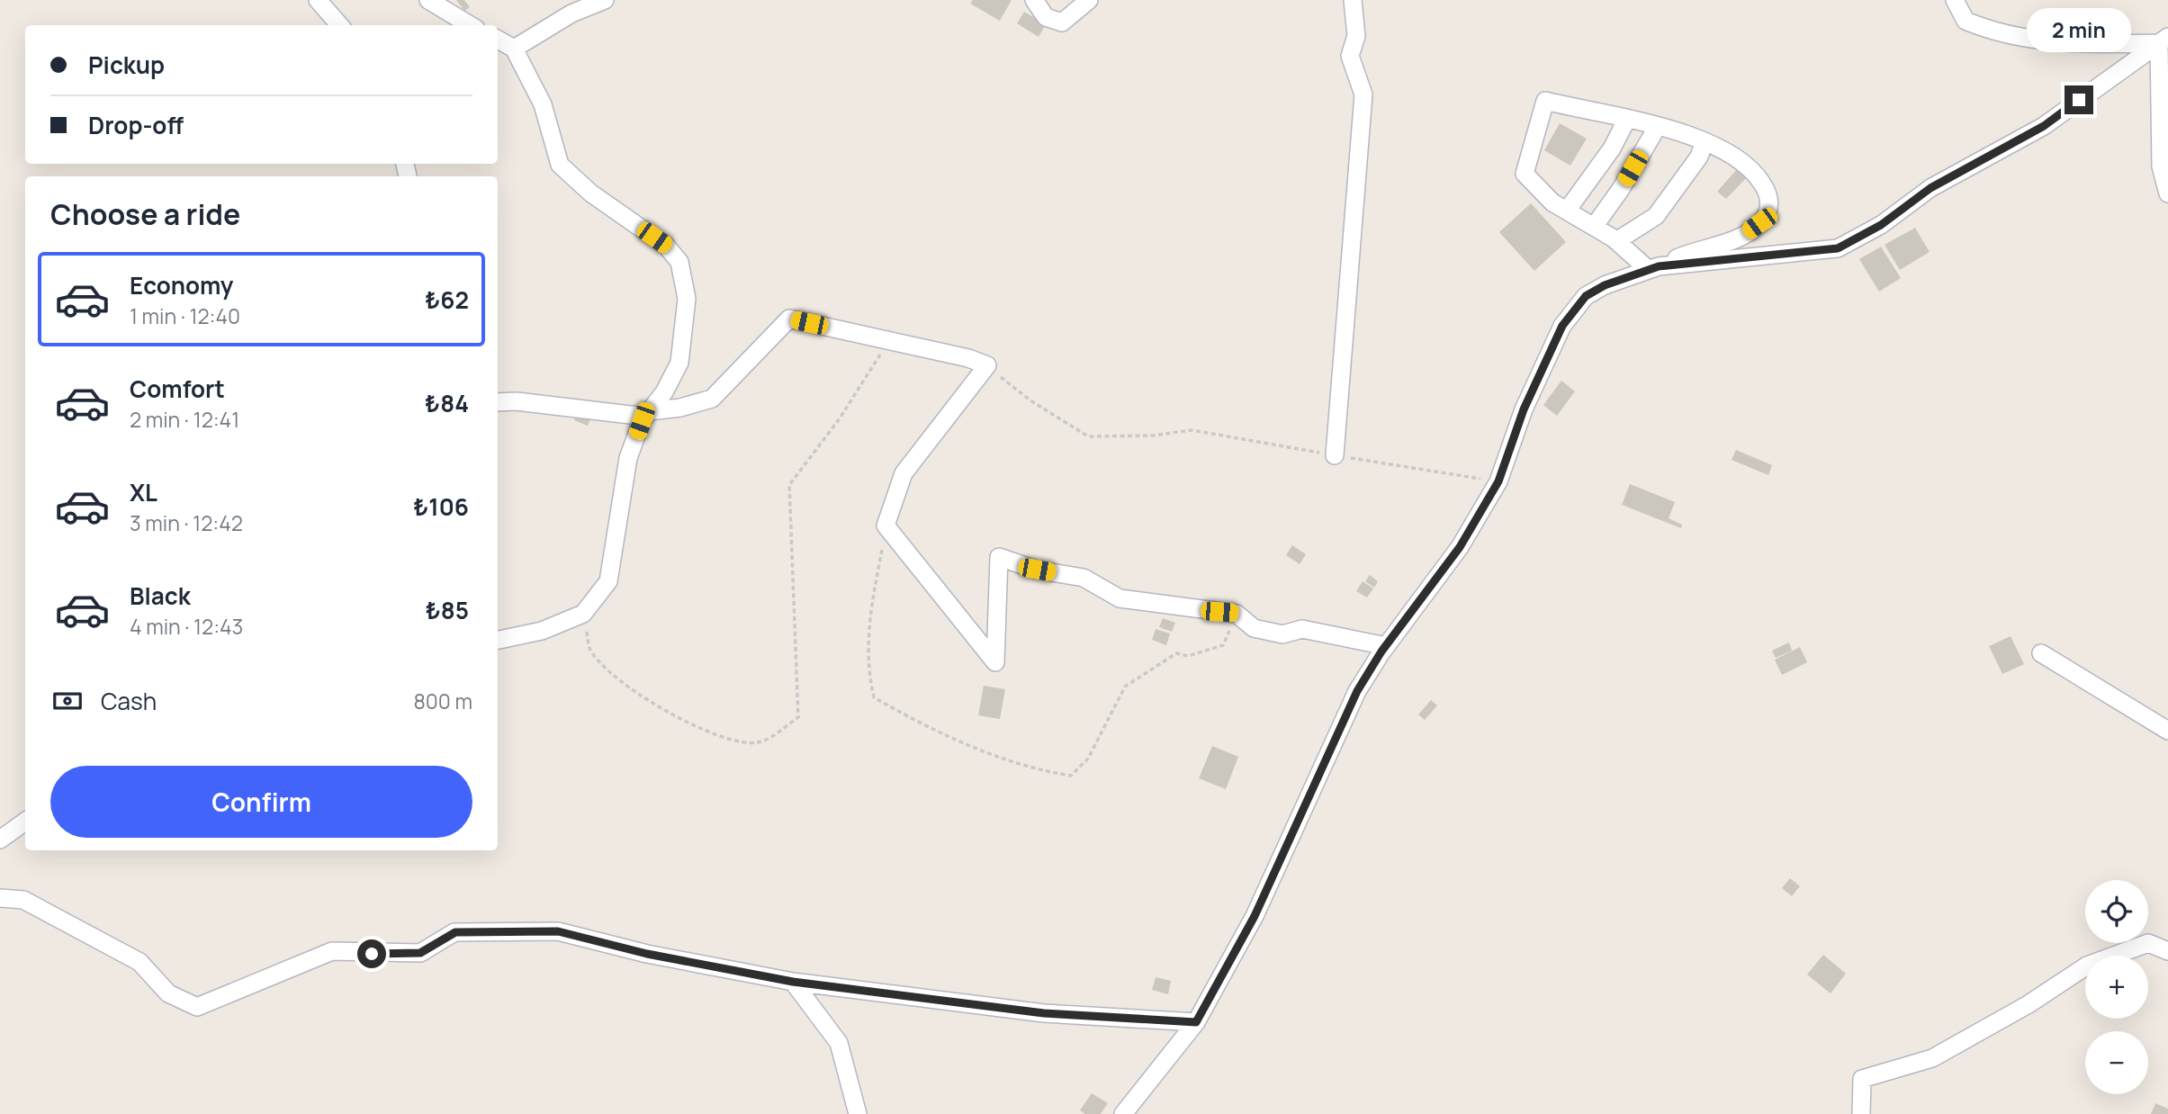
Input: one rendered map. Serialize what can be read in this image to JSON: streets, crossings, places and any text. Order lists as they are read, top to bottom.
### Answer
{
  "page": {
    "bubble": "2 min",
    "banner": ["Pickup", "Drop-off"],
    "heading": "Choose a ride",
    "list": [
      {
        "name": "Economy",
        "note": "1 min · 12:40",
        "value": "₺62"
      },
      {
        "name": "Comfort",
        "note": "2 min · 12:41",
        "value": "₺84"
      },
      {
        "name": "XL",
        "note": "3 min · 12:42",
        "value": "₺106"
      },
      {
        "name": "Black",
        "note": "4 min · 12:43",
        "value": "₺85"
      }
    ],
    "pay": ["Cash", "800 m"],
    "buttons": "Confirm",
    "map_buttons": ["+", "−"]
  }
}
